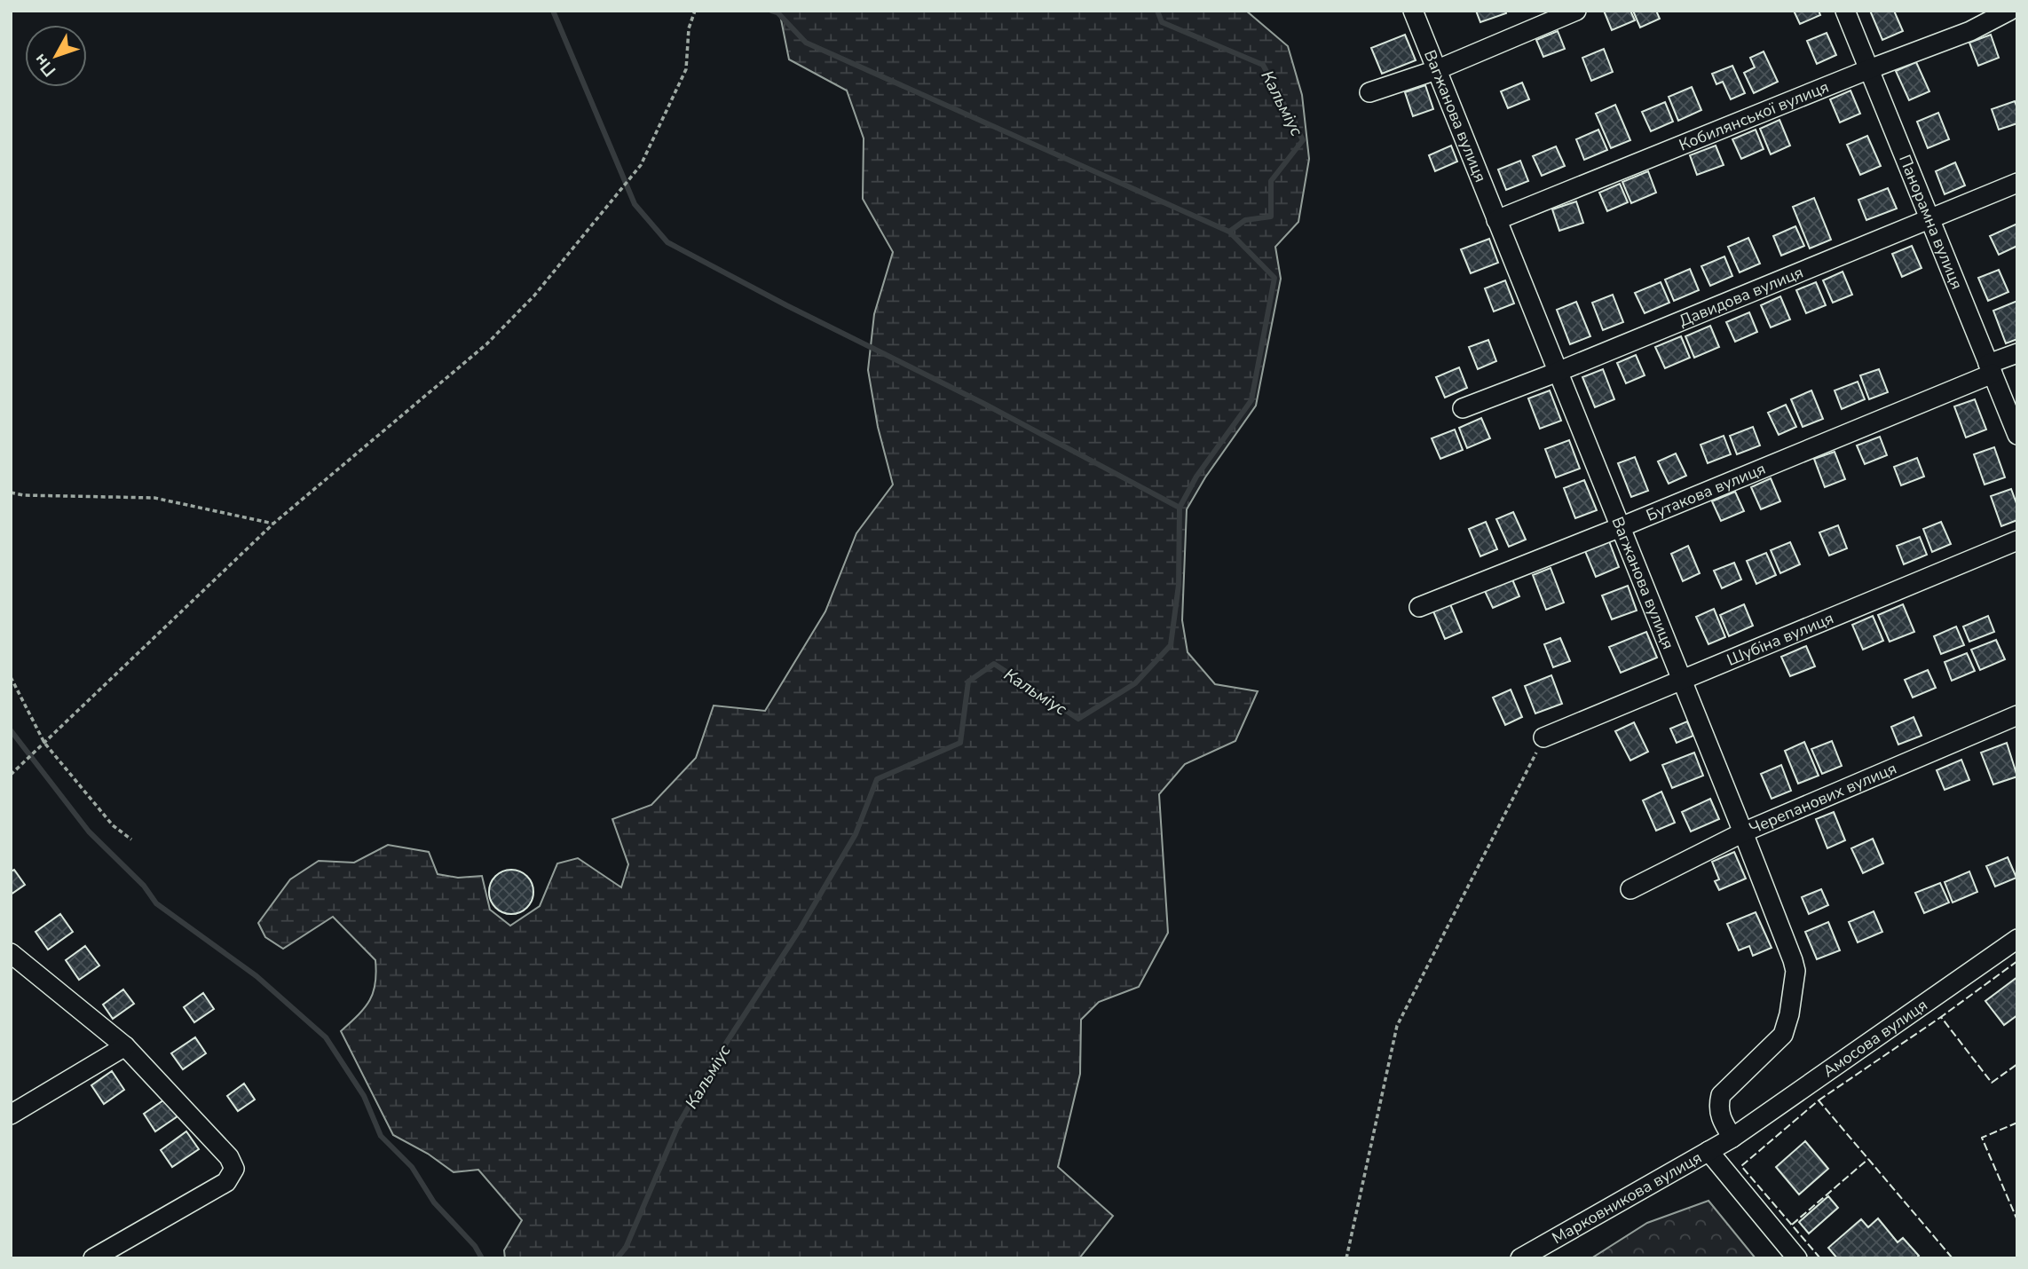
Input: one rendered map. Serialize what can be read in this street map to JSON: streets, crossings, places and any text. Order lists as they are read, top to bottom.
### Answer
{
  "streets": {
    "street": [
      "Вагжанова вулиця",
      "Кобилянської вулиця",
      "Панорамна вулиця",
      "Давидова вулиця",
      "Бутакова вулиця",
      "Шубіна вулиця",
      "Черепанових вулиця",
      "Амосова вулиця",
      "Марковникова вулиця"
    ]
  },
  "crossings": [
    ["Вагжанова вулиця", "Кобилянської вулиця"],
    ["Вагжанова вулиця", "Давидова вулиця"],
    ["Вагжанова вулиця", "Бутакова вулиця"],
    ["Вагжанова вулиця", "Шубіна вулиця"],
    ["Вагжанова вулиця", "Черепанових вулиця"],
    ["Вагжанова вулиця", "Амосова вулиця"],
    ["Вагжанова вулиця", "Марковникова вулиця"],
    ["Кобилянської вулиця", "Панорамна вулиця"],
    ["Панорамна вулиця", "Давидова вулиця"],
    ["Панорамна вулиця", "Бутакова вулиця"],
    ["Амосова вулиця", "Марковникова вулиця"]
  ],
  "water": ["Кальміус"],
  "north": "bottom left"
}
